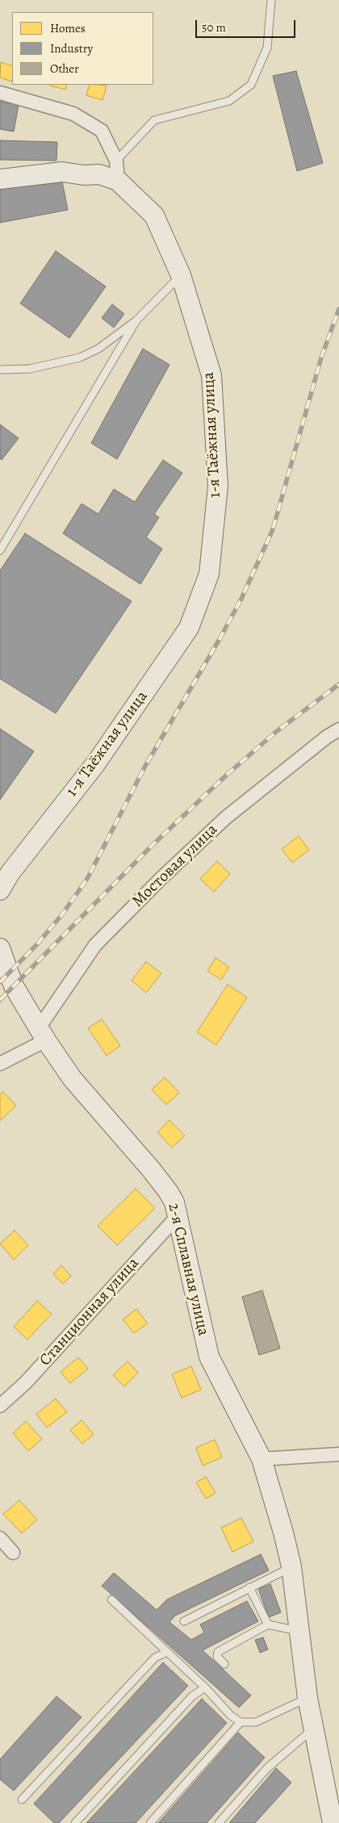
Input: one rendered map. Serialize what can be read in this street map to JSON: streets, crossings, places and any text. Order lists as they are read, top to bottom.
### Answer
{
  "streets": {
    "street": [
      "1-я Таёжная улица",
      "Мостовая улица",
      "2-я Сплавная улица",
      "Станционная улица"
    ]
  },
  "crossings": [
    ["Мостовая улица", "2-я Сплавная улица"],
    ["2-я Сплавная улица", "Станционная улица"]
  ],
  "legend": ["Homes", "Industry", "Other"],
  "scale_bar": "50 m"
}
